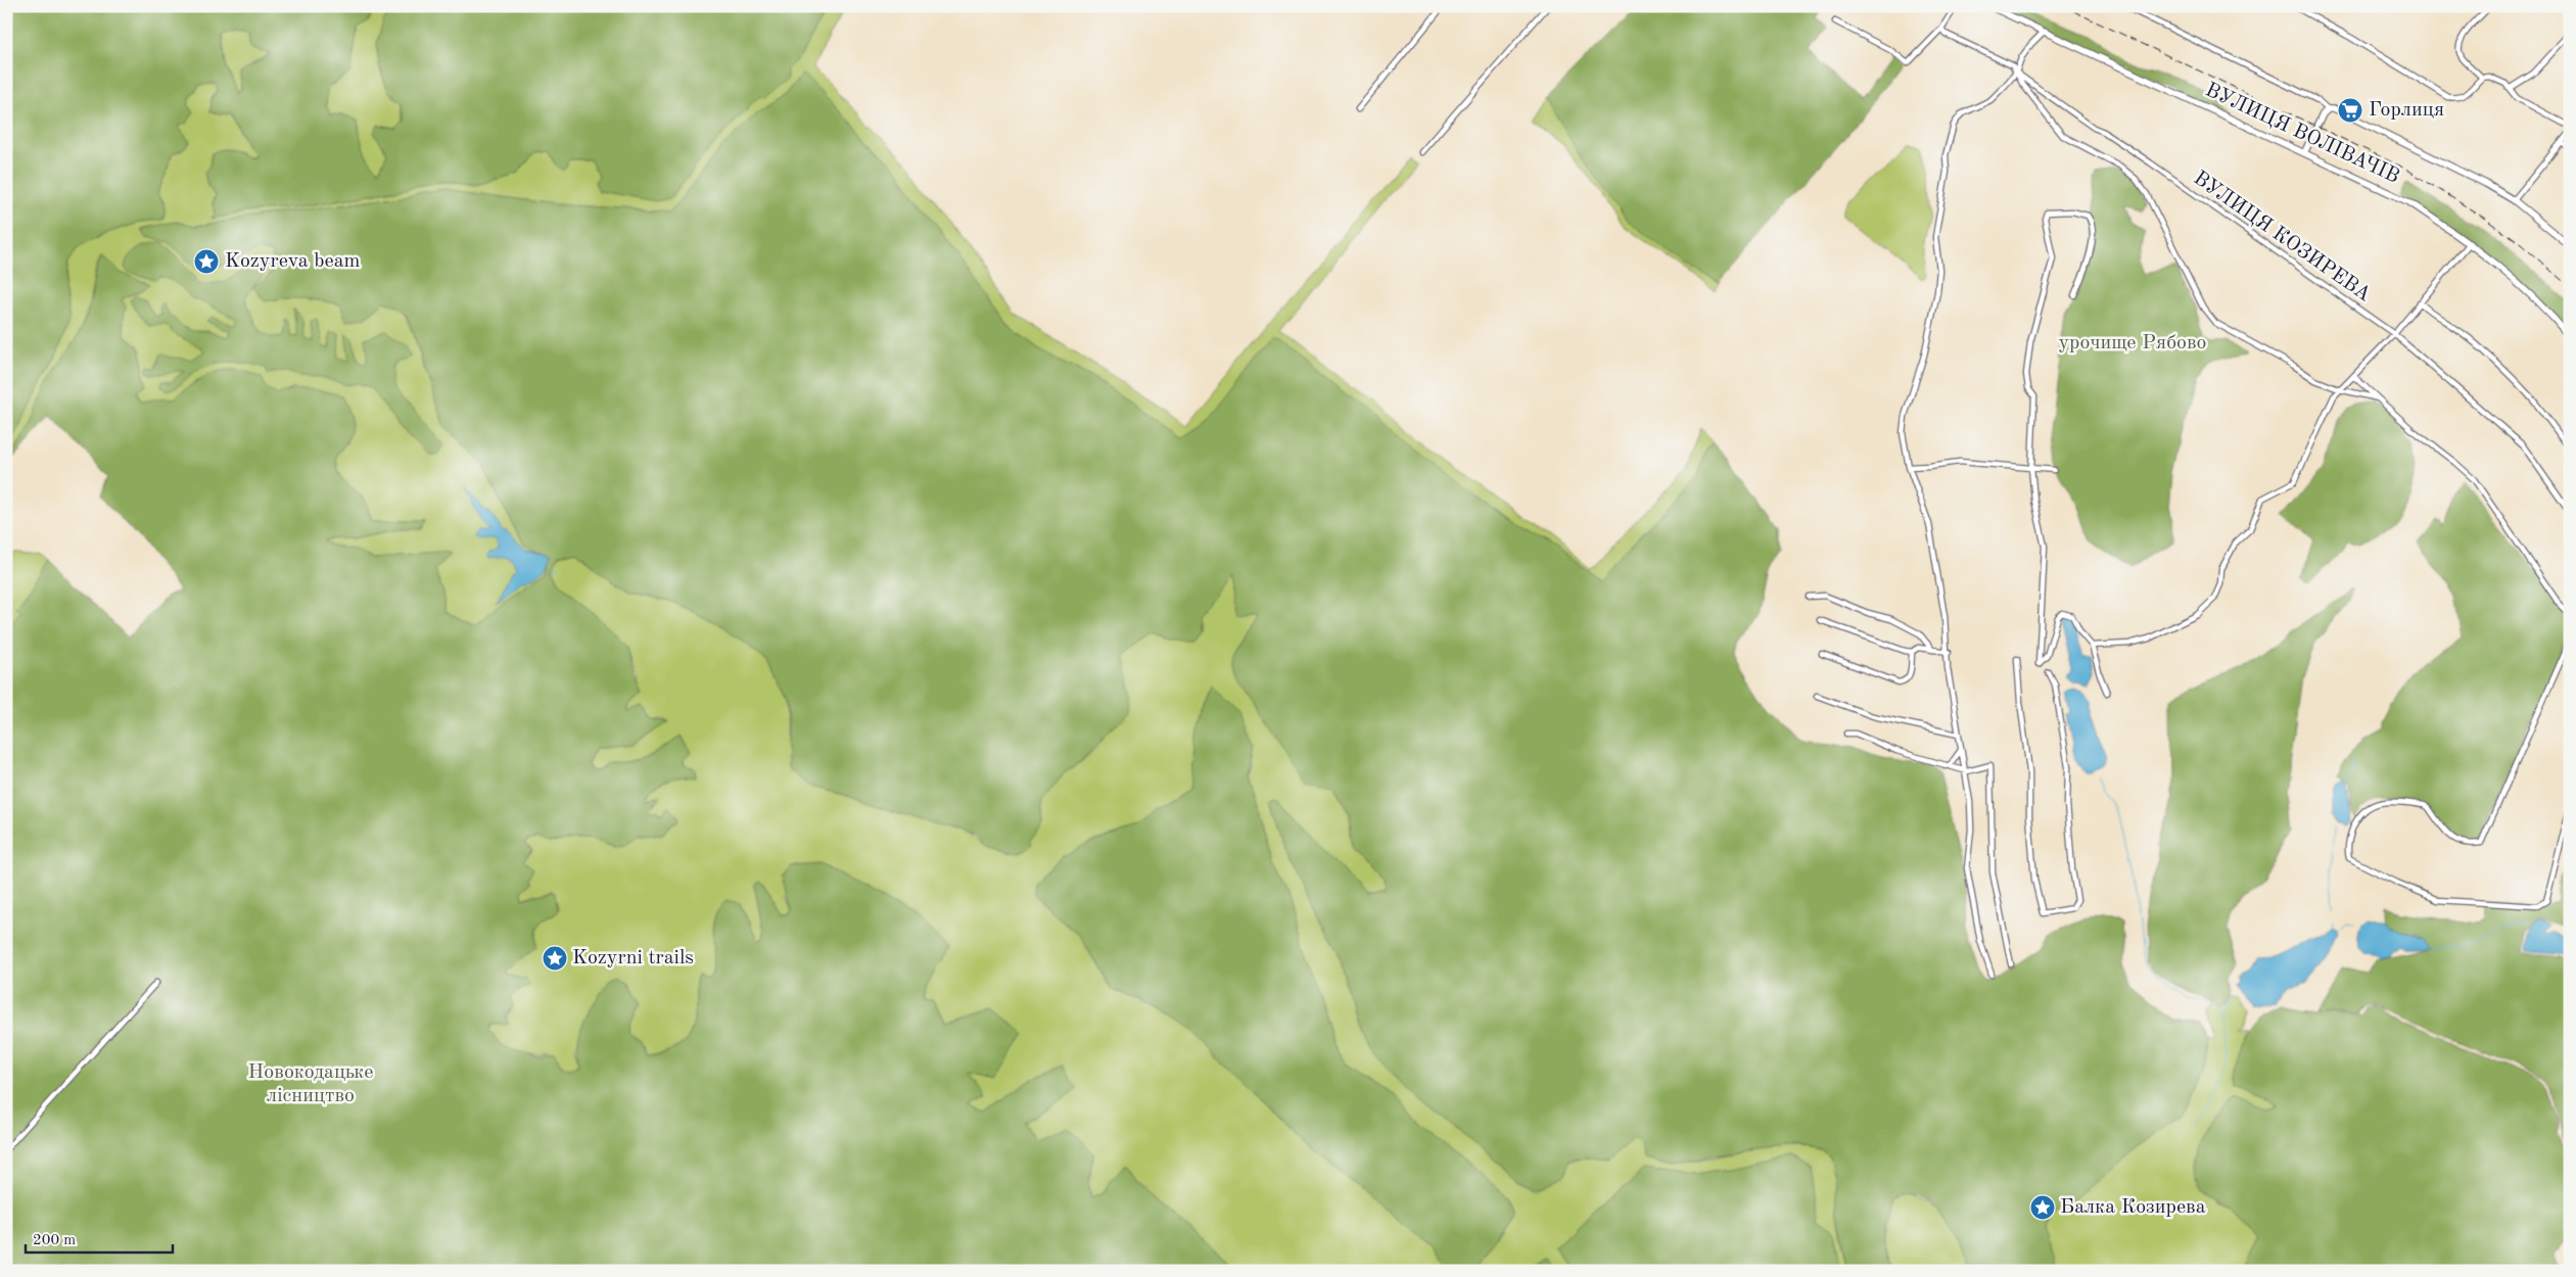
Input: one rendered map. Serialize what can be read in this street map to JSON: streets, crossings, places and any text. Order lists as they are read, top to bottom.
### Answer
{
  "streets": {
    "street": ["ВУЛИЦЯ ВОЛІВАЧІВ", "ВУЛИЦЯ КОЗИРЕВА"]
  },
  "parks": ["урочище Рябово", "Новокодацьке лісництво"],
  "places": {
    "supermarket": ["Горлиця"],
    "place": ["Kozyreva beam", "Kozyrni trails", "Балка Козирева"]
  },
  "scale_bar": "200 m"
}
